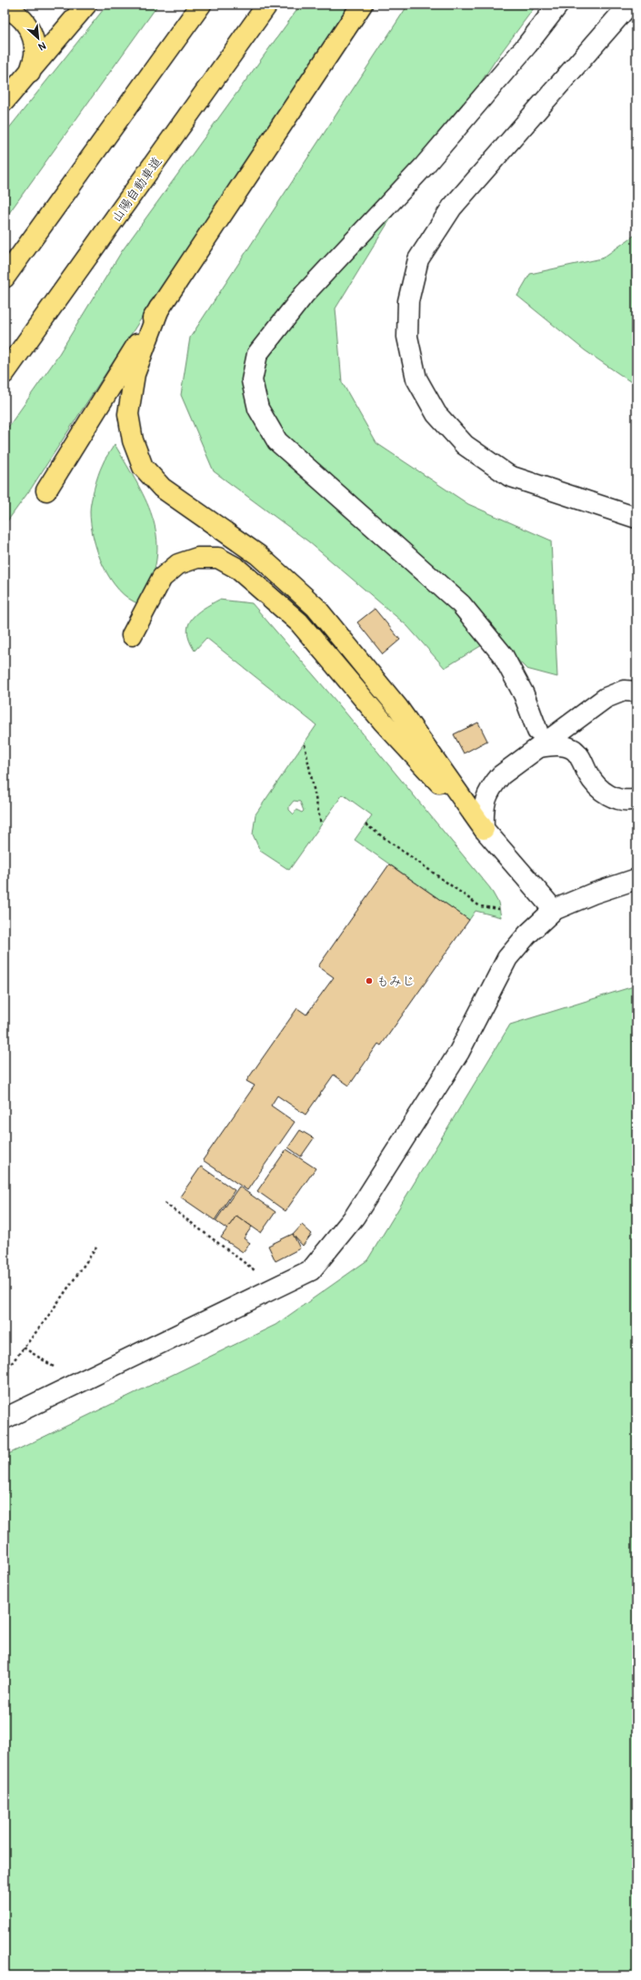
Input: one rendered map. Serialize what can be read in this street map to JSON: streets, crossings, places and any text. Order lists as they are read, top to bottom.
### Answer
{
  "streets": {
    "highway": ["山陽自動車道"]
  },
  "places": ["もみじ"],
  "north": "bottom right"
}
